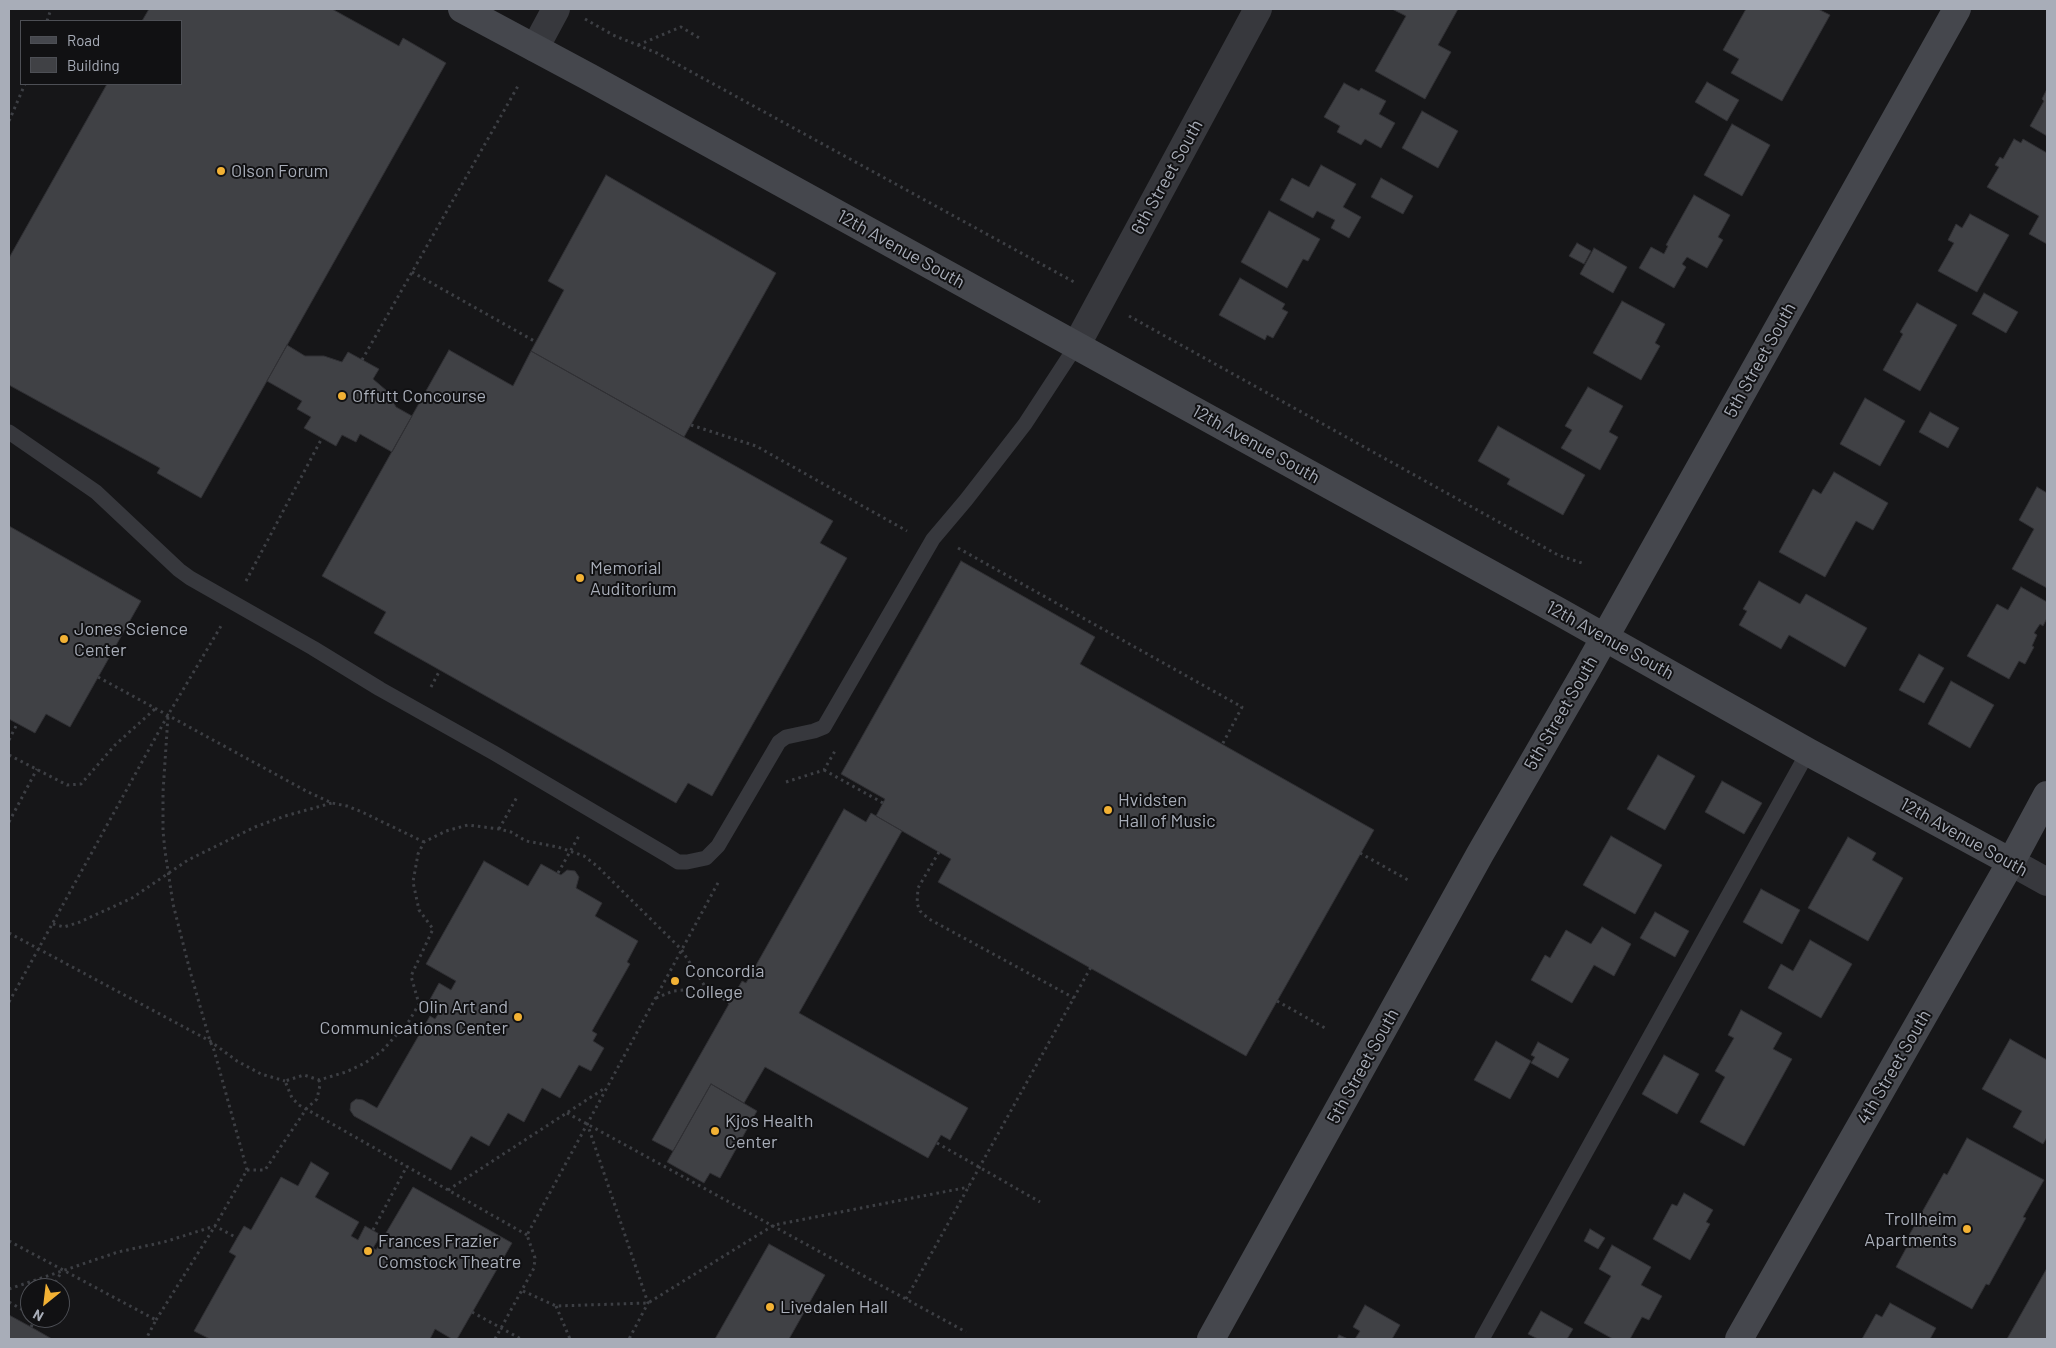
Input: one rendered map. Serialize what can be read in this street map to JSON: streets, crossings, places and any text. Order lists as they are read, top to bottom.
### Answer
{
  "streets": {
    "street": [
      "6th Street South",
      "12th Avenue South",
      "5th Street South",
      "4th Street South"
    ]
  },
  "crossings": [
    ["6th Street South", "12th Avenue South"],
    ["12th Avenue South", "5th Street South"],
    ["12th Avenue South", "4th Street South"]
  ],
  "places": [
    "Olson Forum",
    "Offutt Concourse",
    "Memorial Auditorium",
    "Jones Science Center",
    "Hvidsten Hall of Music",
    "Concordia College",
    "Olin Art and Communications Center",
    "Kjos Health Center",
    "Trollheim Apartments",
    "Frances Frazier Comstock Theatre",
    "Livedalen Hall"
  ],
  "legend": ["Road", "Building"],
  "north": "bottom left"
}
